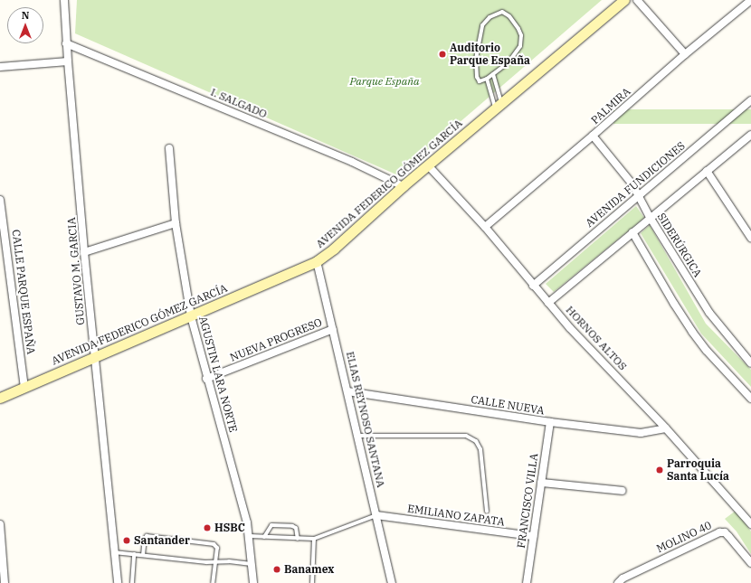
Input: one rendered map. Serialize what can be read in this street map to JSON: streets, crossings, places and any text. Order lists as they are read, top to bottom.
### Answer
{
  "streets": {
    "street": [
      "I. SALGADO",
      "PALMIRA",
      "AVENIDA FEDERICO GÓMEZ GARCÍA",
      "AVENIDA FUNDICIONES",
      "SIDERÚRGICA",
      "GUSTAVO M. GARCIA",
      "CALLE PARQUE ESPAÑA",
      "HORNOS ALTOS",
      "NUEVA PROGRESO",
      "AGUSTIN LARA NORTE",
      "CALLE NUEVA",
      "ELIAS REYNOSO SANTANA",
      "FRANCISCO VILLA",
      "EMILIANO ZAPATA",
      "MOLINO 40"
    ]
  },
  "crossings": [
    ["I. SALGADO", "AVENIDA FEDERICO GÓMEZ GARCÍA"],
    ["I. SALGADO", "GUSTAVO M. GARCIA"],
    ["PALMIRA", "SIDERÚRGICA"],
    ["PALMIRA", "HORNOS ALTOS"],
    ["AVENIDA FEDERICO GÓMEZ GARCÍA", "GUSTAVO M. GARCIA"],
    ["AVENIDA FEDERICO GÓMEZ GARCÍA", "CALLE PARQUE ESPAÑA"],
    ["AVENIDA FEDERICO GÓMEZ GARCÍA", "HORNOS ALTOS"],
    ["AVENIDA FEDERICO GÓMEZ GARCÍA", "AGUSTIN LARA NORTE"],
    ["AVENIDA FEDERICO GÓMEZ GARCÍA", "ELIAS REYNOSO SANTANA"],
    ["AVENIDA FUNDICIONES", "SIDERÚRGICA"],
    ["AVENIDA FUNDICIONES", "HORNOS ALTOS"],
    ["HORNOS ALTOS", "CALLE NUEVA"],
    ["NUEVA PROGRESO", "AGUSTIN LARA NORTE"],
    ["NUEVA PROGRESO", "ELIAS REYNOSO SANTANA"],
    ["CALLE NUEVA", "ELIAS REYNOSO SANTANA"],
    ["CALLE NUEVA", "FRANCISCO VILLA"],
    ["ELIAS REYNOSO SANTANA", "EMILIANO ZAPATA"],
    ["FRANCISCO VILLA", "EMILIANO ZAPATA"]
  ],
  "parks": ["Parque España"],
  "places": [
    "Auditorio Parque España",
    "Parroquia Santa Lucía",
    "HSBC",
    "Santander",
    "Banamex"
  ],
  "north": "top"
}
